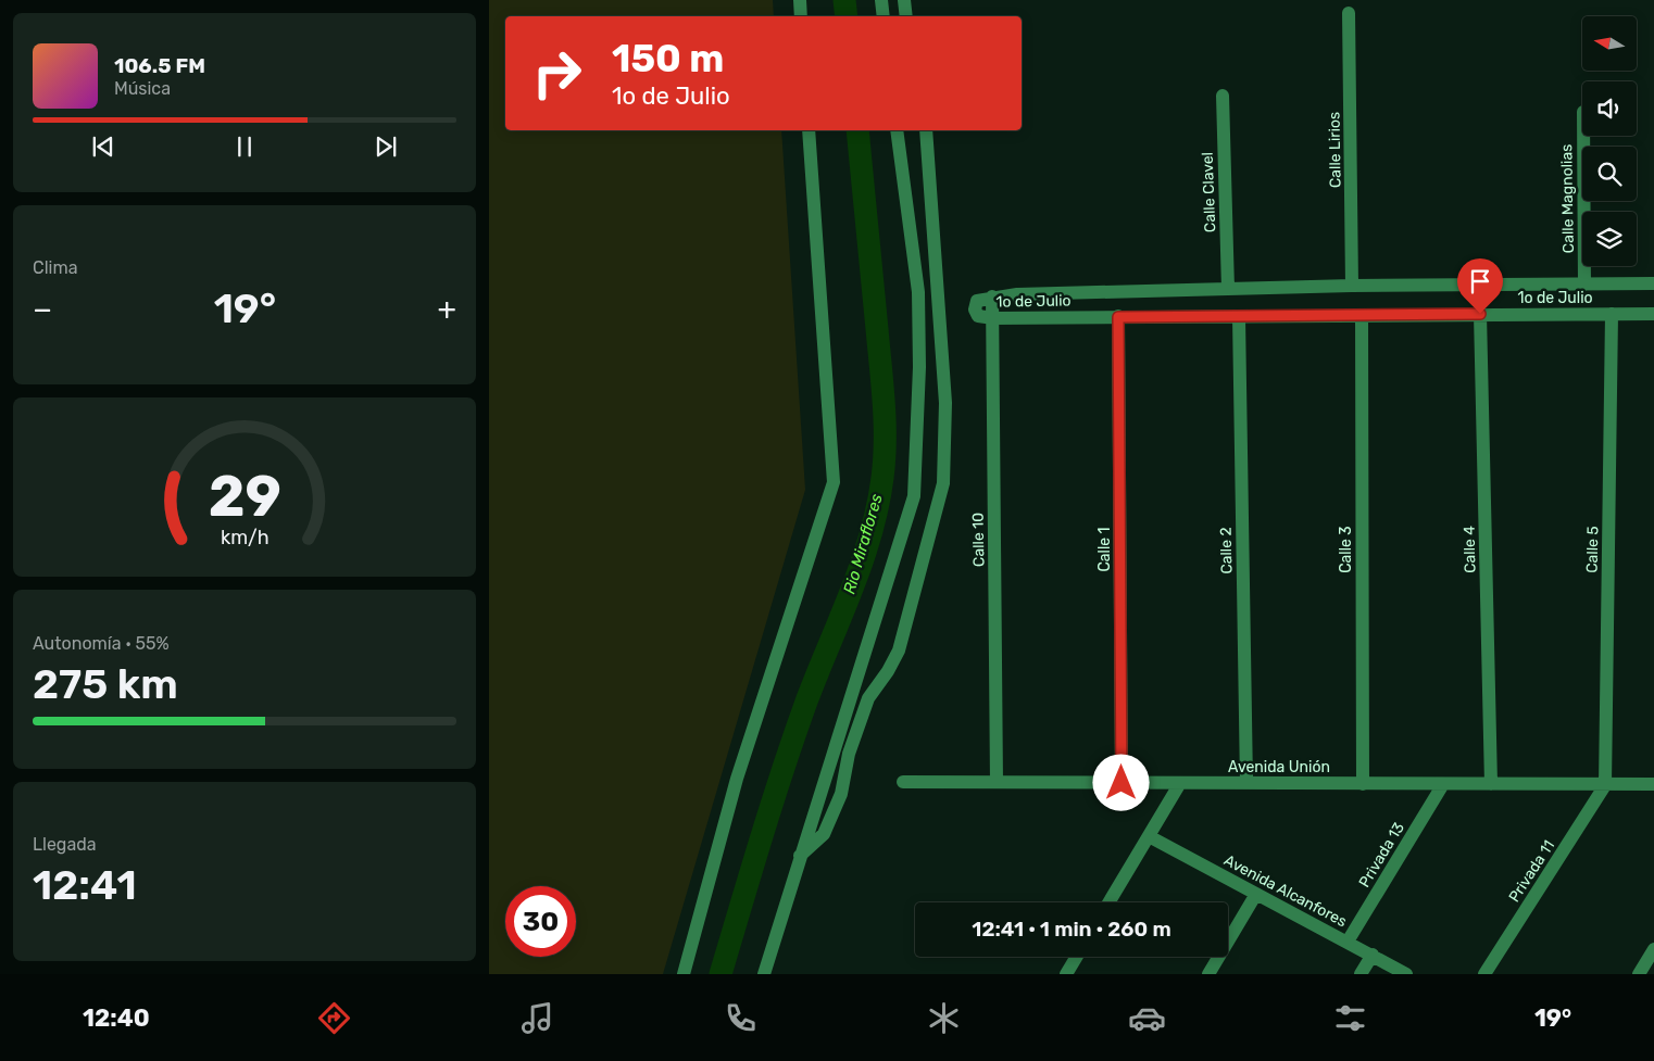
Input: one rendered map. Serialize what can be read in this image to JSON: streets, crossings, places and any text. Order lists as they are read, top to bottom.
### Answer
{
  "streets": {
    "street": [
      "Calle Lirios",
      "Calle Clavel",
      "Calle Magnolias",
      "1o de Julio",
      "Calle 10",
      "Calle 1",
      "Calle 3",
      "Calle 4",
      "Calle 5",
      "Calle 2",
      "Avenida Unión",
      "Privada 13",
      "Privada 11",
      "Avenida Alcanfores"
    ]
  },
  "crossings": [
    ["Calle Lirios", "1o de Julio"],
    ["Calle Clavel", "1o de Julio"],
    ["Calle Magnolias", "1o de Julio"],
    ["1o de Julio", "Calle 10"],
    ["1o de Julio", "Calle 1"],
    ["1o de Julio", "Calle 3"],
    ["1o de Julio", "Calle 4"],
    ["1o de Julio", "Calle 5"],
    ["1o de Julio", "Calle 2"],
    ["Calle 10", "Avenida Unión"],
    ["Calle 1", "Avenida Unión"],
    ["Calle 3", "Avenida Unión"],
    ["Calle 4", "Avenida Unión"],
    ["Calle 5", "Avenida Unión"],
    ["Calle 5", "Privada 11"],
    ["Calle 2", "Avenida Unión"],
    ["Avenida Unión", "Privada 13"],
    ["Avenida Unión", "Privada 11"],
    ["Privada 13", "Avenida Alcanfores"]
  ],
  "water": ["Rio Miraflores"],
  "north": "left",
  "page": {
    "turn": ["150 m", "1o de Julio"],
    "song": ["106.5 FM", "Música"],
    "tile": [
      "Clima",
      ["Autonomía · 55%", "275 km"],
      ["Llegada", "12:41"]
    ],
    "heat": ["−", "19°", "+"],
    "limit": "30",
    "trip": "12:41 · 1 min · 260 m",
    "tabs": ["12:40", "19°"],
    "gauge": ["29", "km/h"]
  }
}
